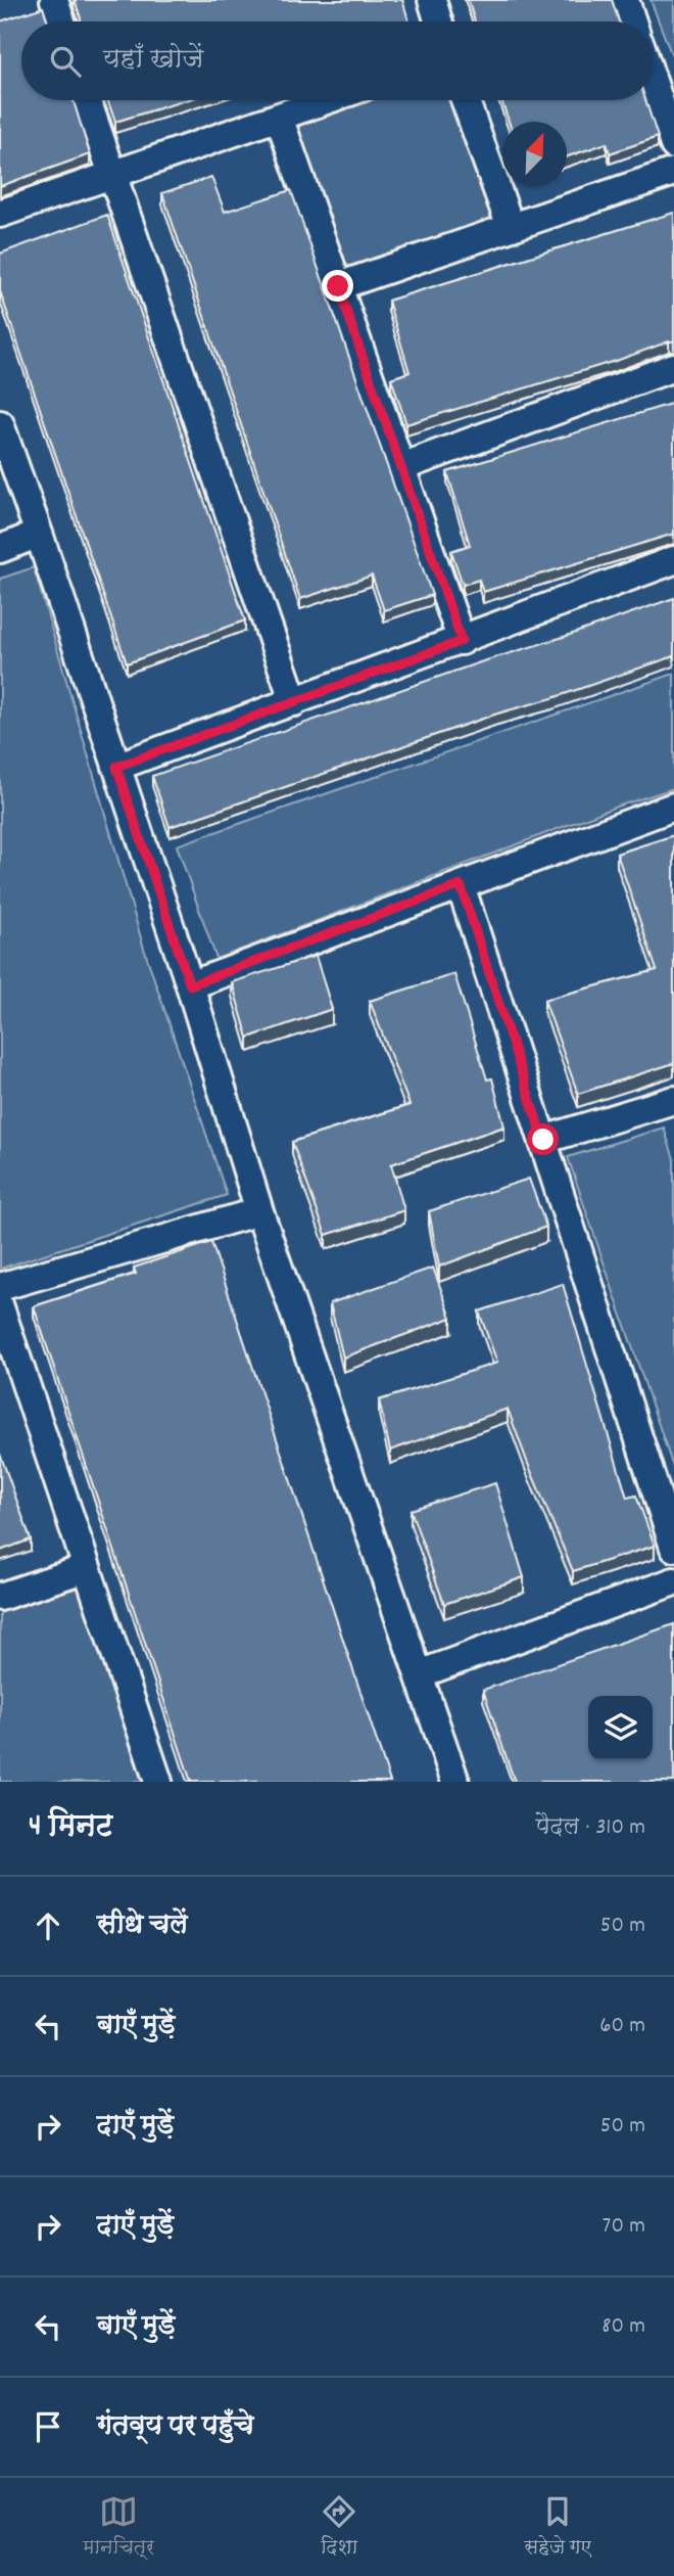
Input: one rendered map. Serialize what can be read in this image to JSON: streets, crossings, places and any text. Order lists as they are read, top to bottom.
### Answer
{
  "north": "top right",
  "page": {
    "search": "यहाँ खोजें",
    "heading": ["4 मिनट", "पैदल · 310 m"],
    "list": [
      ["सीधे चलें", "50 m"],
      ["बाएँ मुड़ें", "60 m"],
      ["दाएँ मुड़ें", "50 m"],
      ["दाएँ मुड़ें", "70 m"],
      ["बाएँ मुड़ें", "80 m"],
      "गंतव्य पर पहुँचे"
    ],
    "nav": ["मानचित्र", "दिशा", "सहेजे गए"]
  }
}
